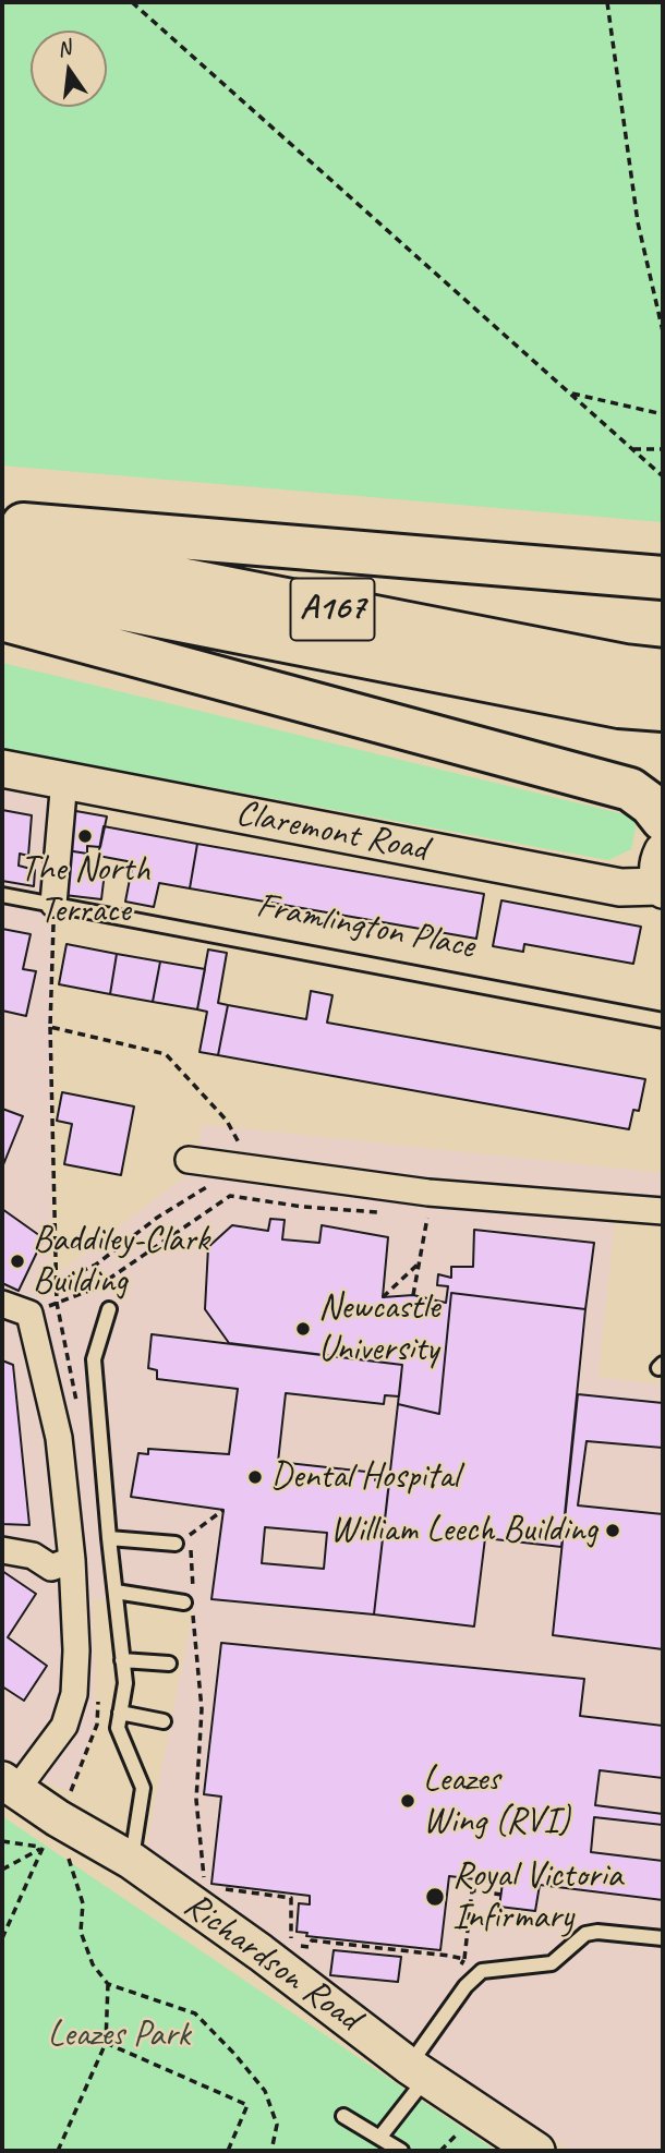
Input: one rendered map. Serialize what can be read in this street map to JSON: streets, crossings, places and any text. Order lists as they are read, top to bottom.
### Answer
{
  "streets": {
    "highway": ["A167"],
    "street": ["Claremont Road", "Richardson Road"],
    "lane": ["Framlington Place"]
  },
  "parks": ["Leazes Park"],
  "places": [
    "The North Terrace",
    "Baddiley-Clark Building",
    "Newcastle University",
    "Dental Hospital",
    "William Leech Building",
    "Leazes Wing (RVI)",
    "Royal Victoria Infirmary"
  ],
  "north": "top"
}
